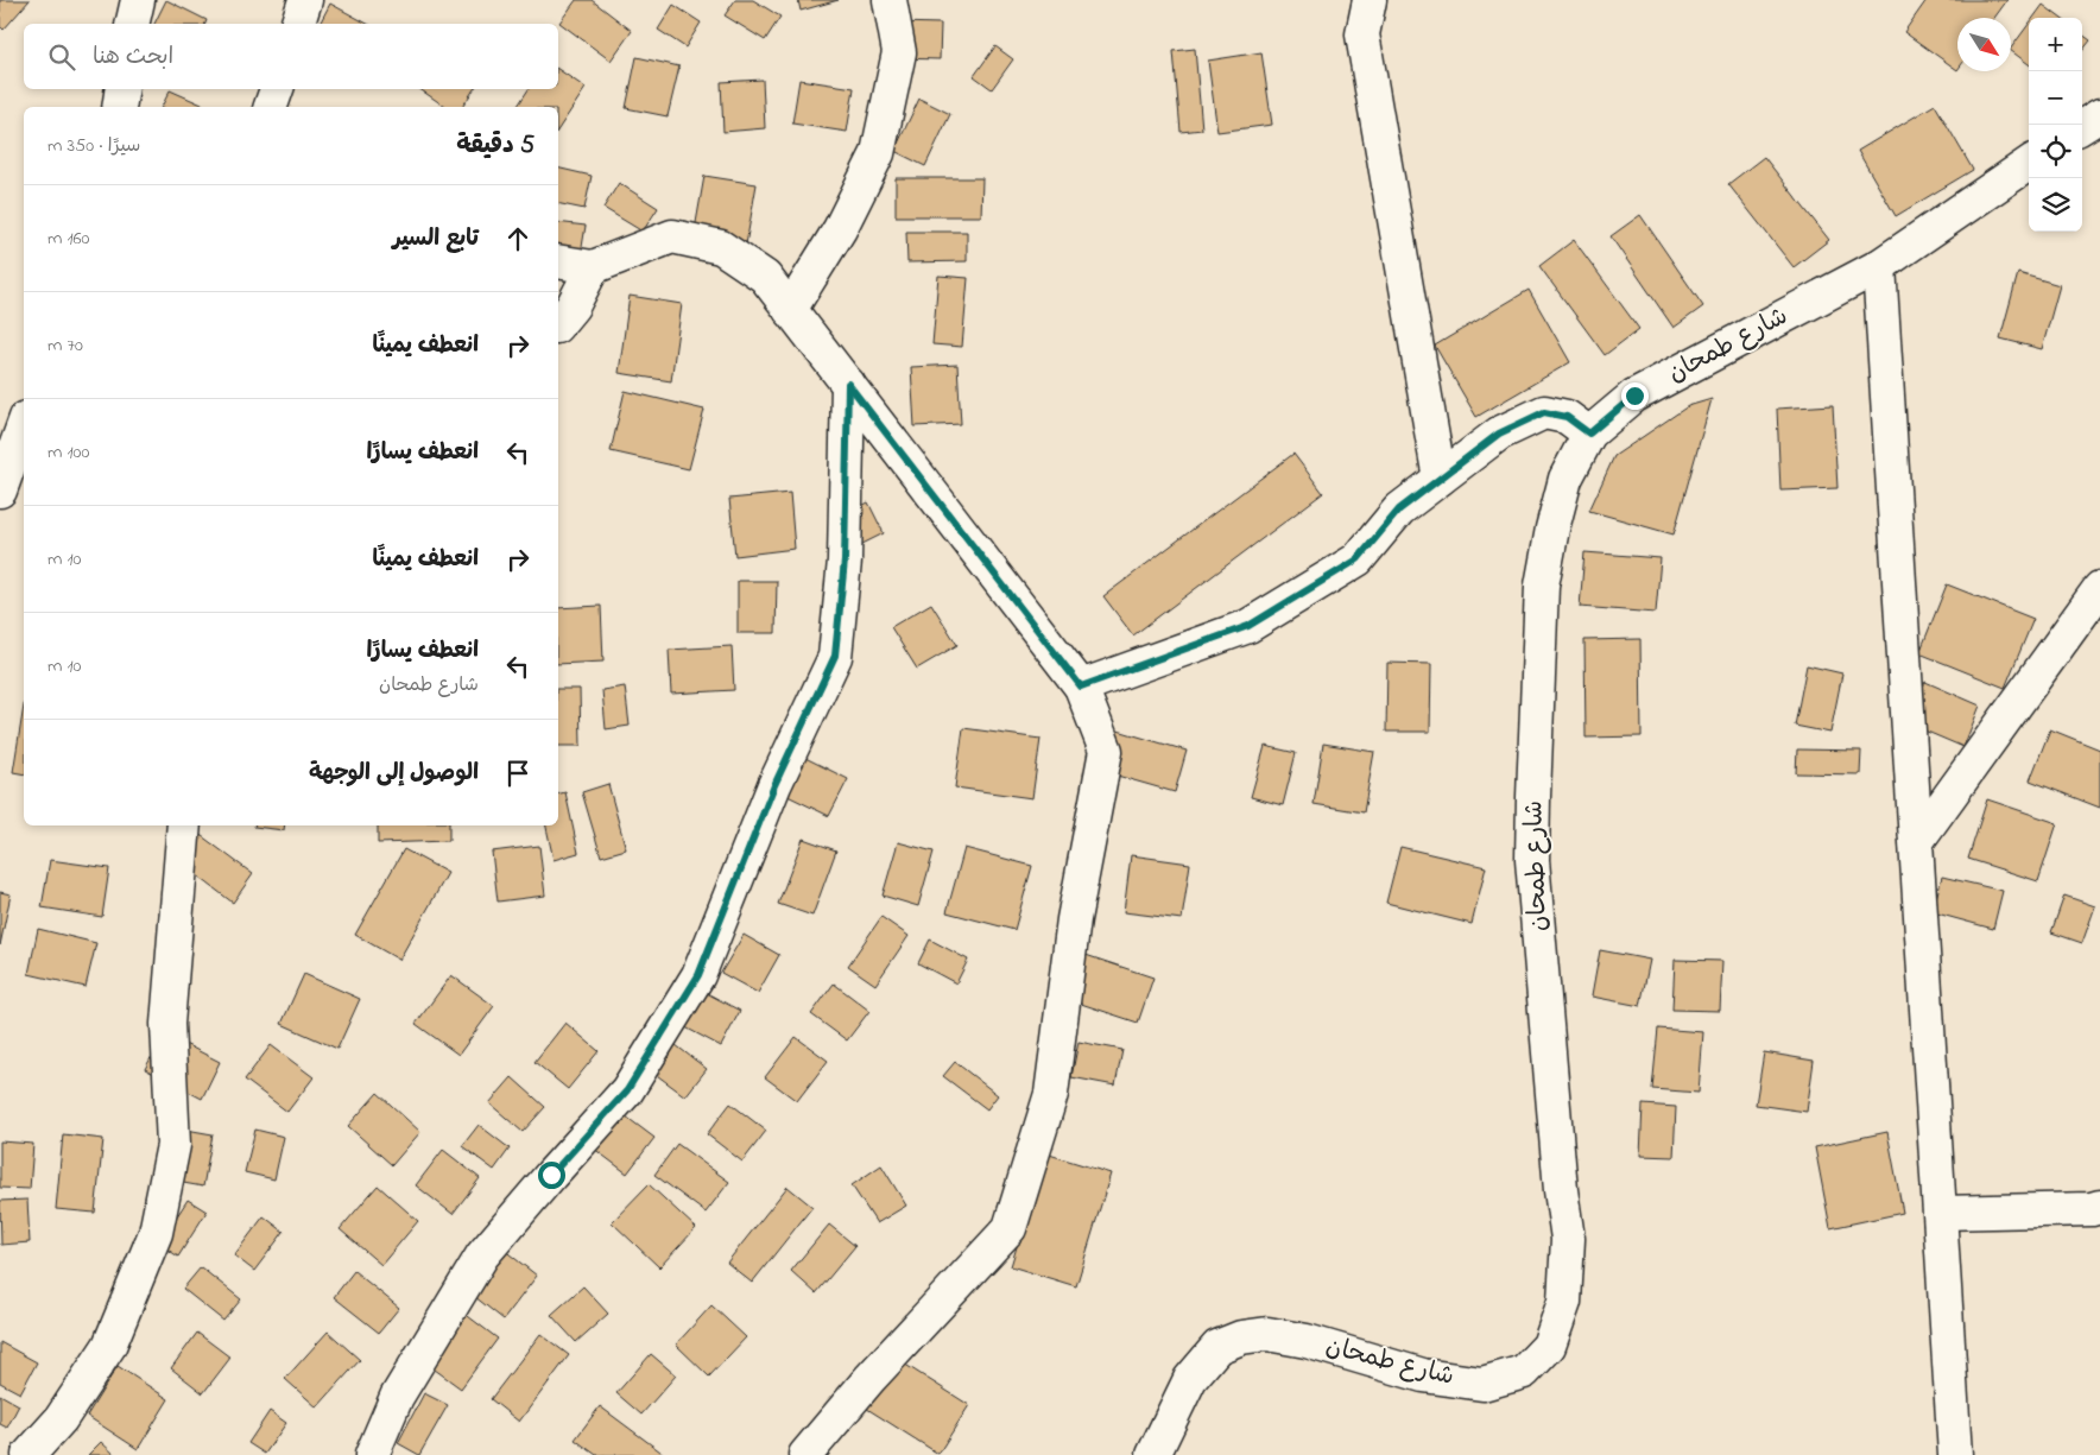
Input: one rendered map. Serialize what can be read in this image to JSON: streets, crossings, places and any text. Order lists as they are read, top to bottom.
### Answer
{
  "streets": {
    "street": ["شارع طمحان"]
  },
  "north": "bottom right",
  "page": {
    "map_buttons": ["+", "−"],
    "search": "ابحث هنا",
    "heading": ["5 دقيقة", "سيرًا · 350 m"],
    "list": [
      ["تابع السير", "160 m"],
      ["انعطف يمينًا", "70 m"],
      ["انعطف يسارًا", "100 m"],
      ["انعطف يمينًا", "10 m"],
      ["انعطف يسارًا", "شارع طمحان", "10 m"],
      "الوصول إلى الوجهة"
    ]
  }
}
